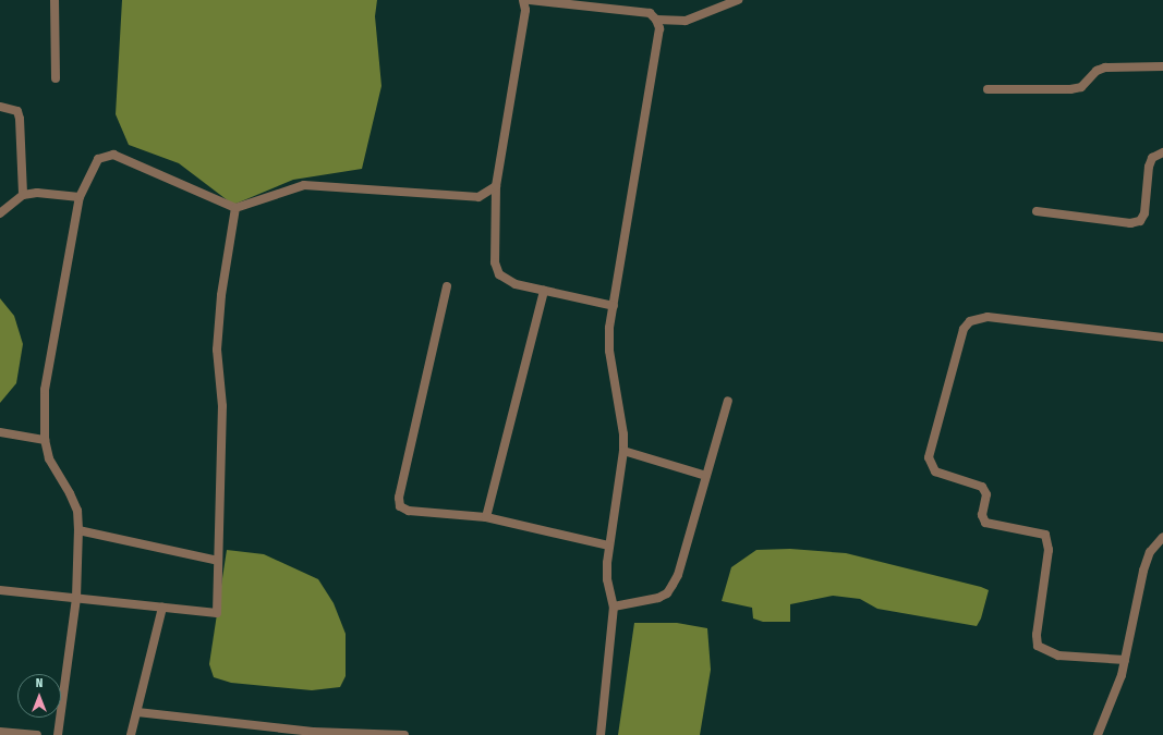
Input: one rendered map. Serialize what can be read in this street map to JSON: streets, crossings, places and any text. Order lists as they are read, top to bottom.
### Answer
{
  "north": "top"
}
